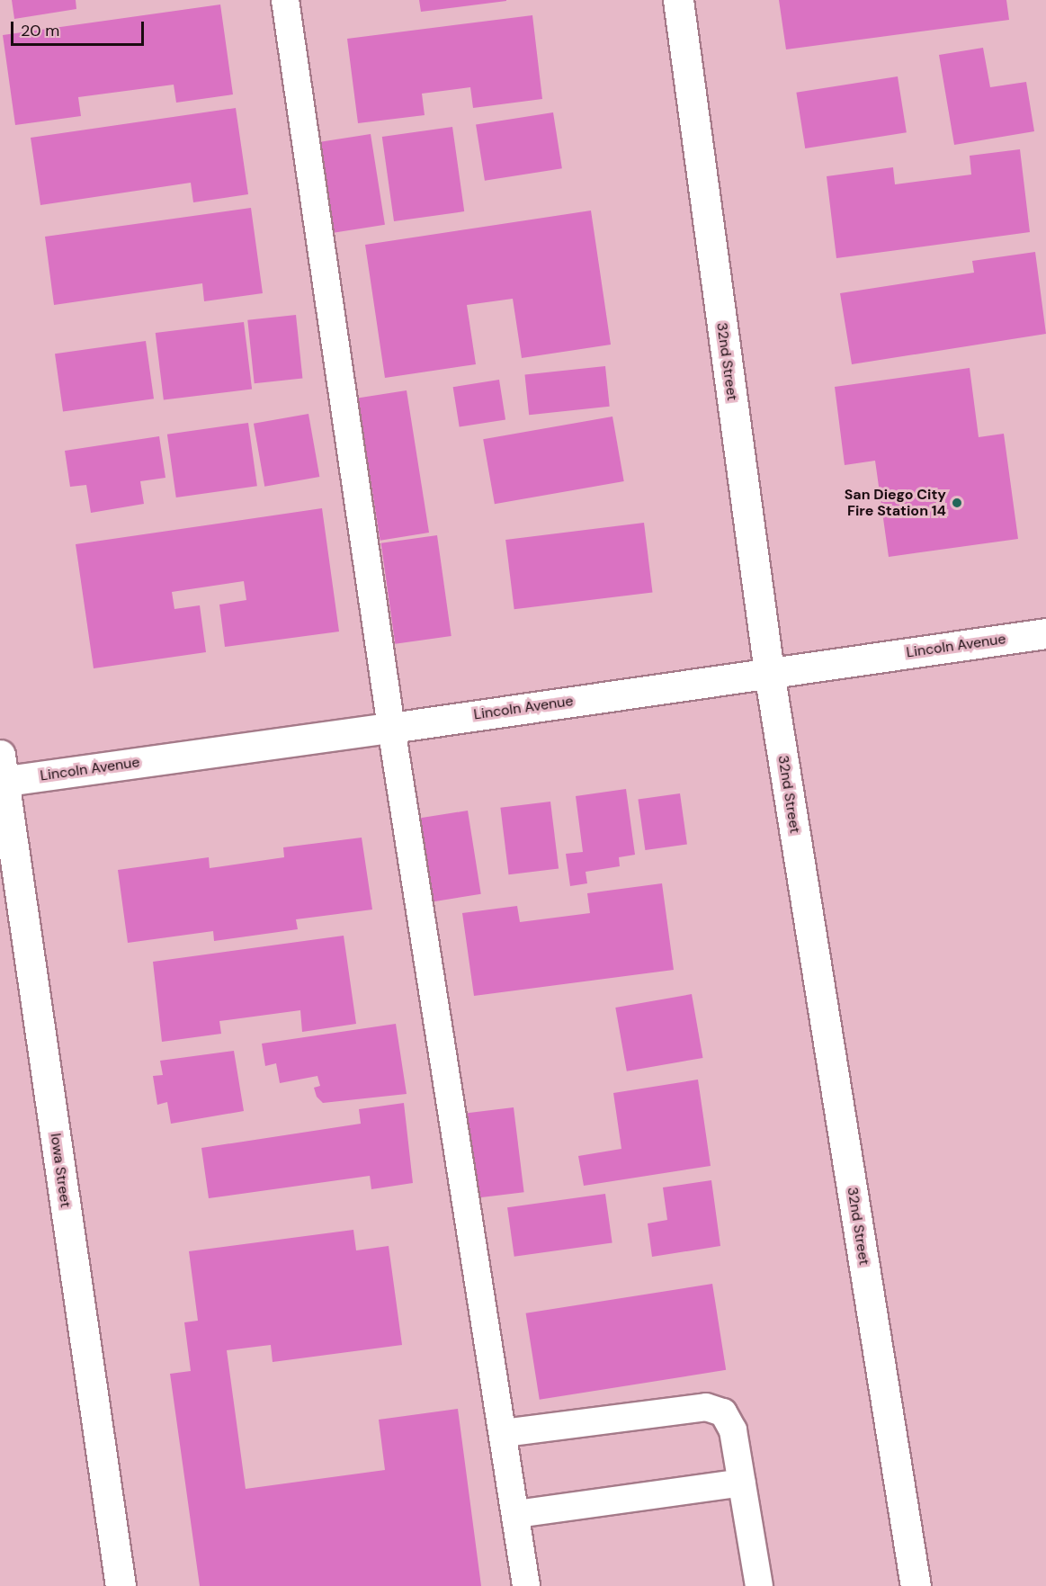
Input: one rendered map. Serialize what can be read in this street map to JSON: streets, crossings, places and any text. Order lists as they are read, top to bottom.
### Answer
{
  "streets": {
    "street": ["32nd Street", "Lincoln Avenue", "Iowa Street"]
  },
  "crossings": [
    ["32nd Street", "Lincoln Avenue"],
    ["Lincoln Avenue", "Iowa Street"]
  ],
  "places": ["San Diego City Fire Station 14"],
  "scale_bar": "20 m"
}
